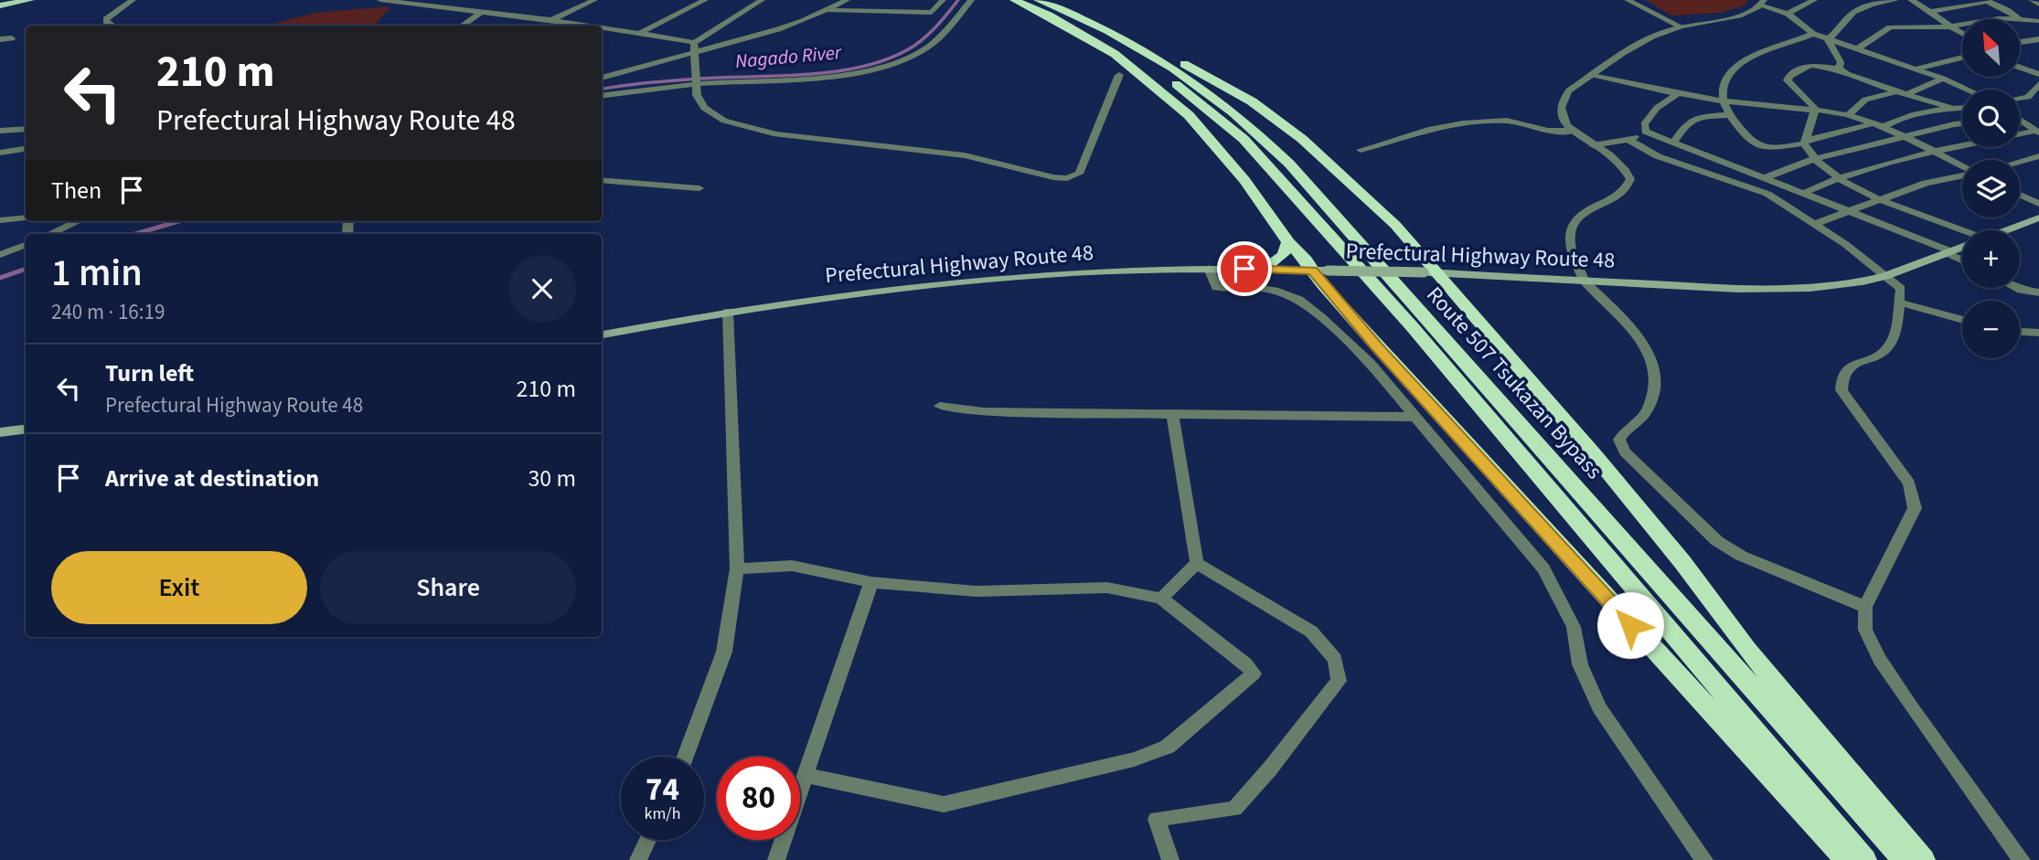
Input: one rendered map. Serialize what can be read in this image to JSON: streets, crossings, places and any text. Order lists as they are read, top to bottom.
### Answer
{
  "streets": {
    "highway": ["Route 507 Tsukazan Bypass"],
    "main road": ["Prefectural Highway Route 48"]
  },
  "water": ["Nagado River"],
  "north": "top left",
  "page": {
    "map_buttons": ["+", "−"],
    "turn": ["210 m", "Prefectural Highway Route 48"],
    "then": "Then",
    "heading": ["1 min", "240 m · 16:19"],
    "list": [
      {
        "name": "Turn left",
        "note": "Prefectural Highway Route 48",
        "value": "210 m"
      },
      {
        "name": "Arrive at destination",
        "value": "30 m"
      }
    ],
    "buttons": ["Exit", "Share"],
    "speed": "74 km/h",
    "limit": "80"
  }
}
